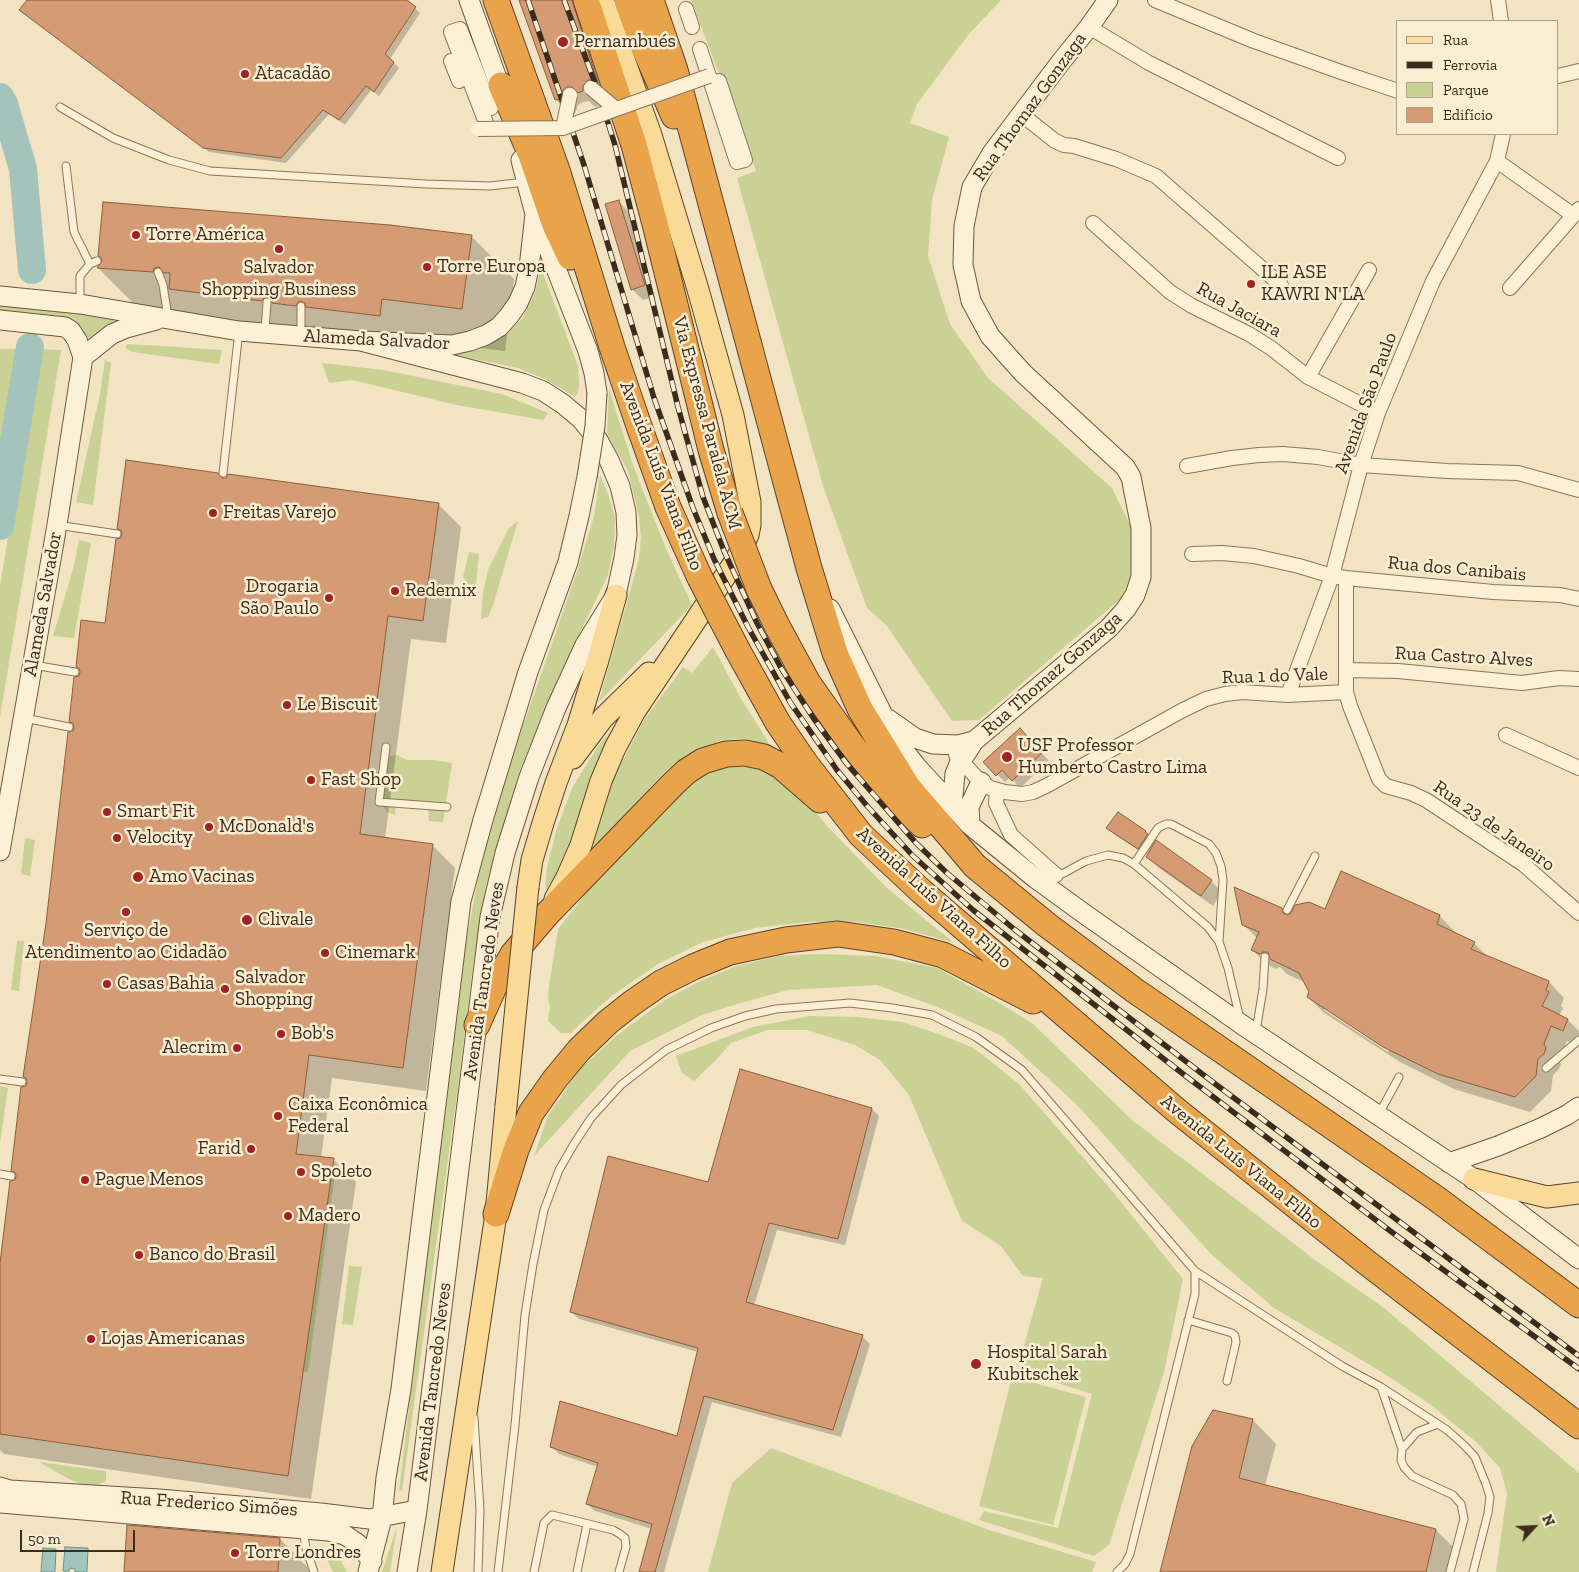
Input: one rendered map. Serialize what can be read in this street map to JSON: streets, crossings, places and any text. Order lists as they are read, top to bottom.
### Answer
{
  "streets": {
    "highway": ["Via Expressa Paralela ACM", "Avenida Luís Viana Filho"],
    "main road": ["Avenida Tancredo Neves"],
    "street": [
      "Rua Thomaz Gonzaga",
      "Rua Jaciara",
      "Alameda Salvador",
      "Avenida São Paulo",
      "Rua dos Canibais",
      "Rua Castro Alves",
      "Rua 1 do Vale",
      "Rua 23 de Janeiro",
      "Rua Frederico Simões"
    ]
  },
  "crossings": [
    ["Rua Jaciara", "Avenida São Paulo"],
    ["Alameda Salvador", "Avenida Tancredo Neves"],
    ["Avenida São Paulo", "Rua dos Canibais"],
    ["Avenida São Paulo", "Rua 1 do Vale"],
    ["Avenida São Paulo", "Rua 23 de Janeiro"],
    ["Rua dos Canibais", "Rua 23 de Janeiro"],
    ["Rua Castro Alves", "Rua 23 de Janeiro"],
    ["Rua 1 do Vale", "Rua 23 de Janeiro"],
    ["Avenida Tancredo Neves", "Rua Frederico Simões"]
  ],
  "places": [
    "Pernambués",
    "Atacadão",
    "Torre América",
    "Salvador Shopping Business",
    "Torre Europa",
    "ILE ASE KAWRI N'LA",
    "Freitas Varejo",
    "Redemix",
    "Drogaria São Paulo",
    "Le Biscuit",
    "USF Professor Humberto Castro Lima",
    "Fast Shop",
    "Smart Fit",
    "McDonald's",
    "Velocity",
    "Amo Vacinas",
    "Serviço de Atendimento ao Cidadão",
    "Clivale",
    "Cinemark",
    "Casas Bahia",
    "Salvador Shopping",
    "Bob's",
    "Alecrim",
    "Caixa Econômica Federal",
    "Farid",
    "Spoleto",
    "Pague Menos",
    "Madero",
    "Banco do Brasil",
    "Lojas Americanas",
    "Hospital Sarah Kubitschek",
    "Torre Londres"
  ],
  "legend": [
    "Rua",
    "Ferrovia",
    "Parque",
    "Edifício"
  ],
  "scale_bar": "50 m",
  "north": "top right"
}
